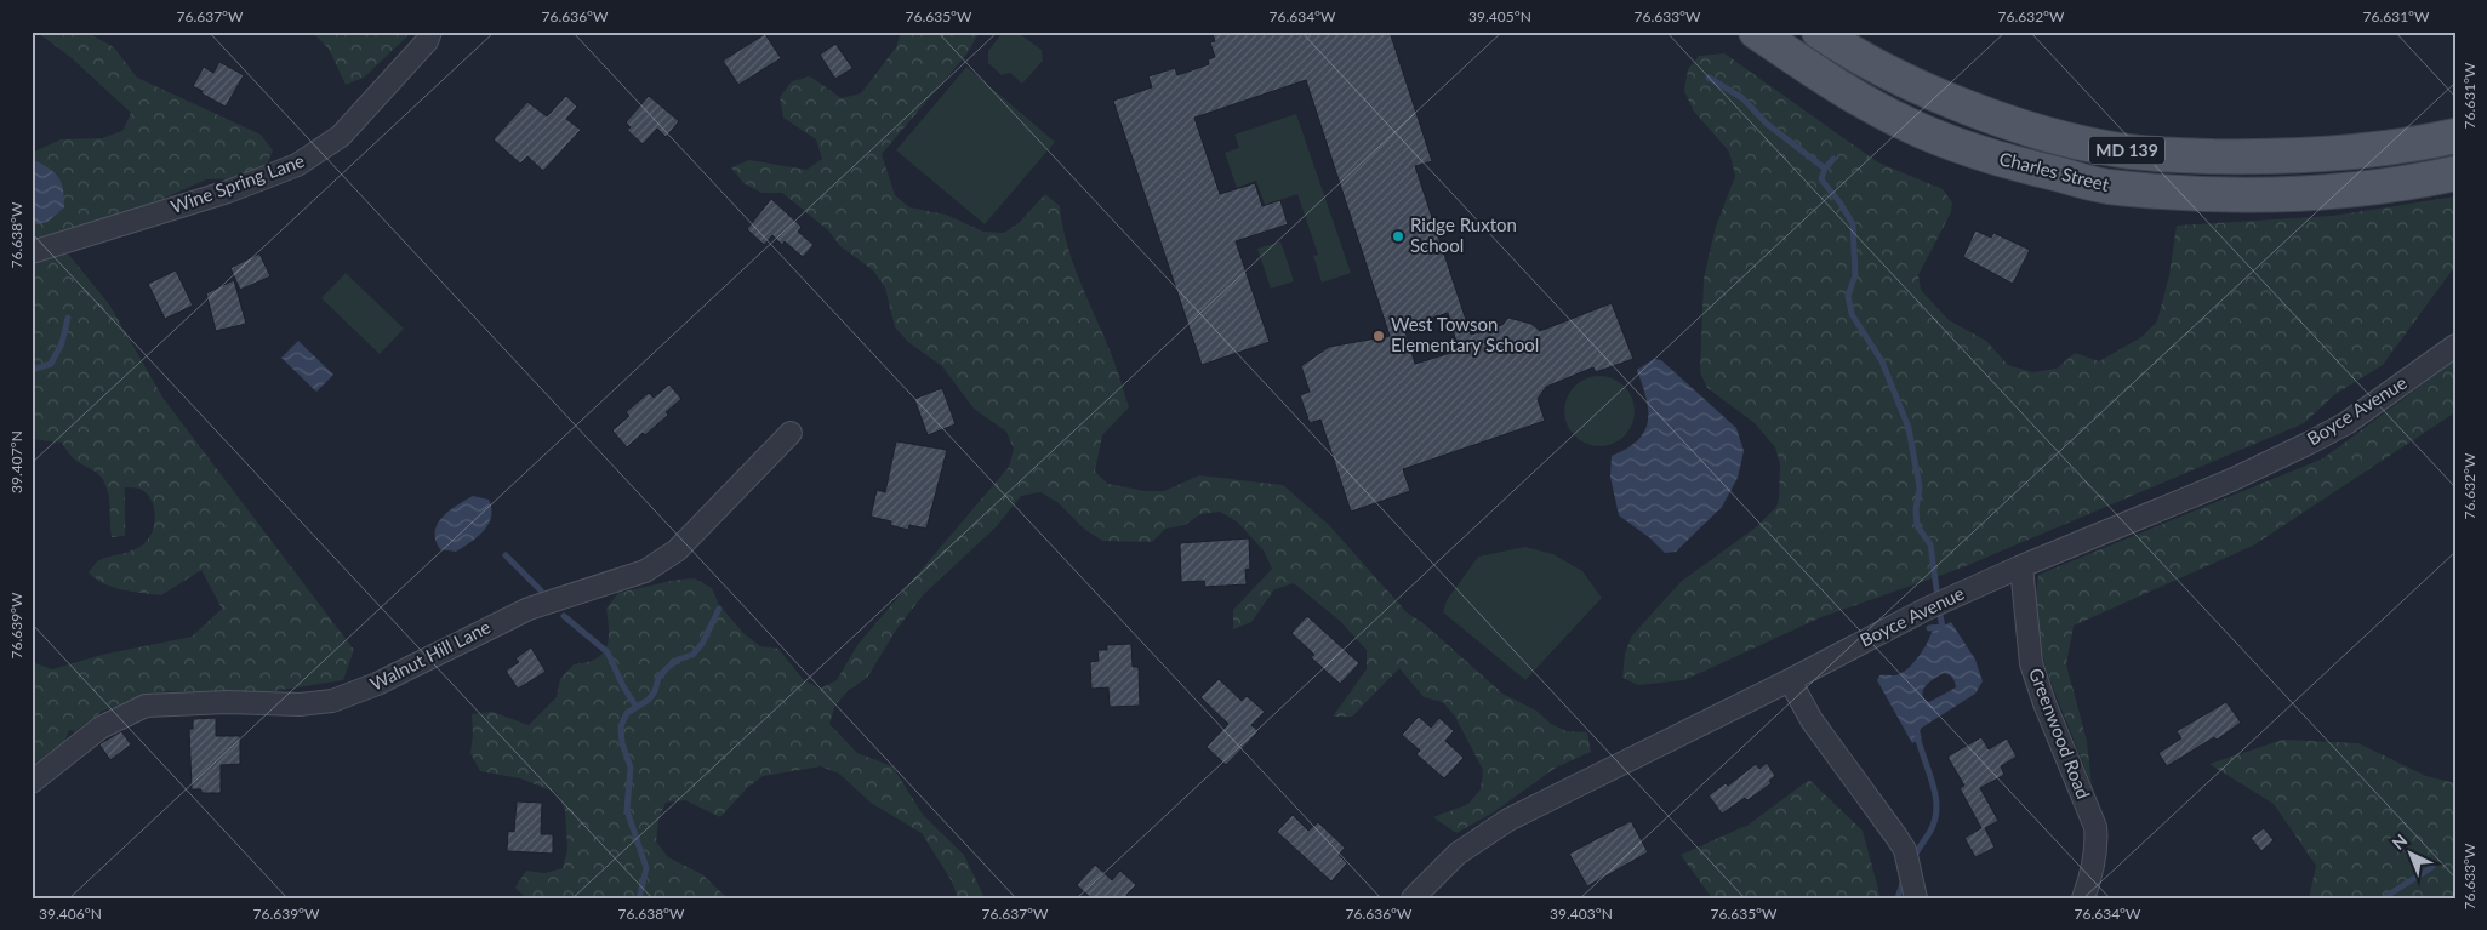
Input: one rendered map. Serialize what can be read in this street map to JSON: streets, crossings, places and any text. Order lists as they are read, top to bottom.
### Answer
{
  "streets": {
    "main road": ["MD 139", "Charles Street"],
    "street": [
      "Wine Spring Lane",
      "Boyce Avenue",
      "Walnut Hill Lane",
      "Greenwood Road"
    ]
  },
  "crossings": [
    ["Boyce Avenue", "Greenwood Road"]
  ],
  "places": ["Ridge Ruxton School", "West Towson Elementary School"],
  "north": "top left",
  "coordinates": [
    "76.637°W",
    "76.636°W",
    "76.635°W",
    "76.634°W",
    "39.405°N",
    "76.633°W",
    "76.632°W",
    "76.631°W",
    "76.638°W",
    "39.407°N",
    "76.639°W",
    "39.406°N",
    "39.403°N"
  ]
}
